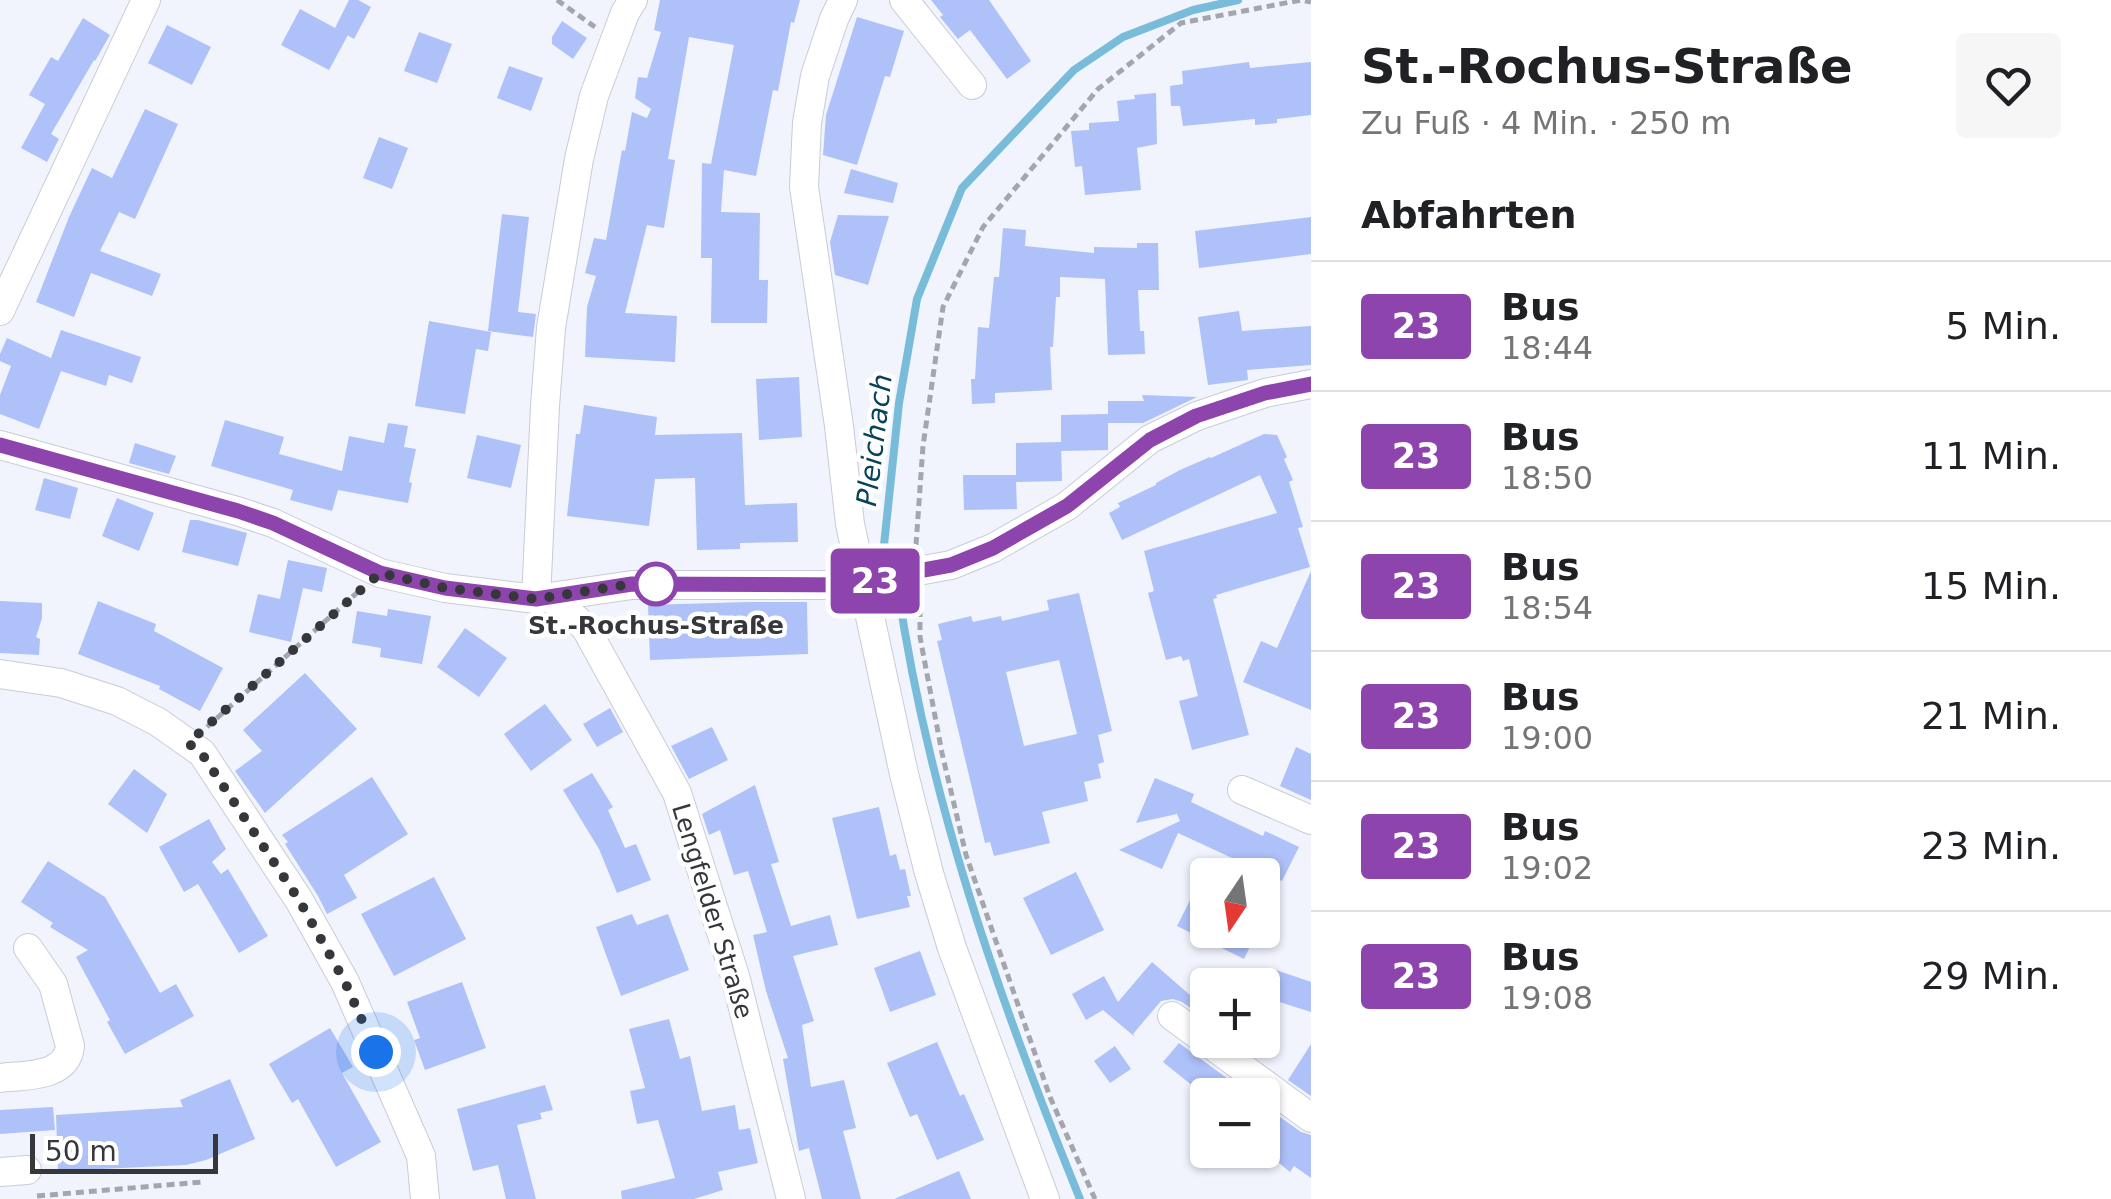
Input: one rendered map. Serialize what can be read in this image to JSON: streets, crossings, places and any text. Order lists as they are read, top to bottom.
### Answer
{
  "streets": {
    "street": ["Lengfelder Straße"]
  },
  "water": ["Pleichach"],
  "places": ["St.-Rochus-Straße"],
  "lines": ["bus line 23"],
  "scale_bar": "50 m",
  "north": "bottom",
  "page": {
    "on_map": "23",
    "heading": [
      ["St.-Rochus-Straße", "Zu Fuß · 4 Min. · 250 m"],
      "Abfahrten"
    ],
    "list": [
      {
        "mark": "23",
        "name": "Bus",
        "note": "18:44",
        "value": "5 Min."
      },
      {
        "mark": "23",
        "name": "Bus",
        "note": "18:50",
        "value": "11 Min."
      },
      {
        "mark": "23",
        "name": "Bus",
        "note": "18:54",
        "value": "15 Min."
      },
      {
        "mark": "23",
        "name": "Bus",
        "note": "19:00",
        "value": "21 Min."
      },
      {
        "mark": "23",
        "name": "Bus",
        "note": "19:02",
        "value": "23 Min."
      },
      {
        "mark": "23",
        "name": "Bus",
        "note": "19:08",
        "value": "29 Min."
      }
    ],
    "map_buttons": ["+", "−"],
    "scale": "50 m"
  }
}
